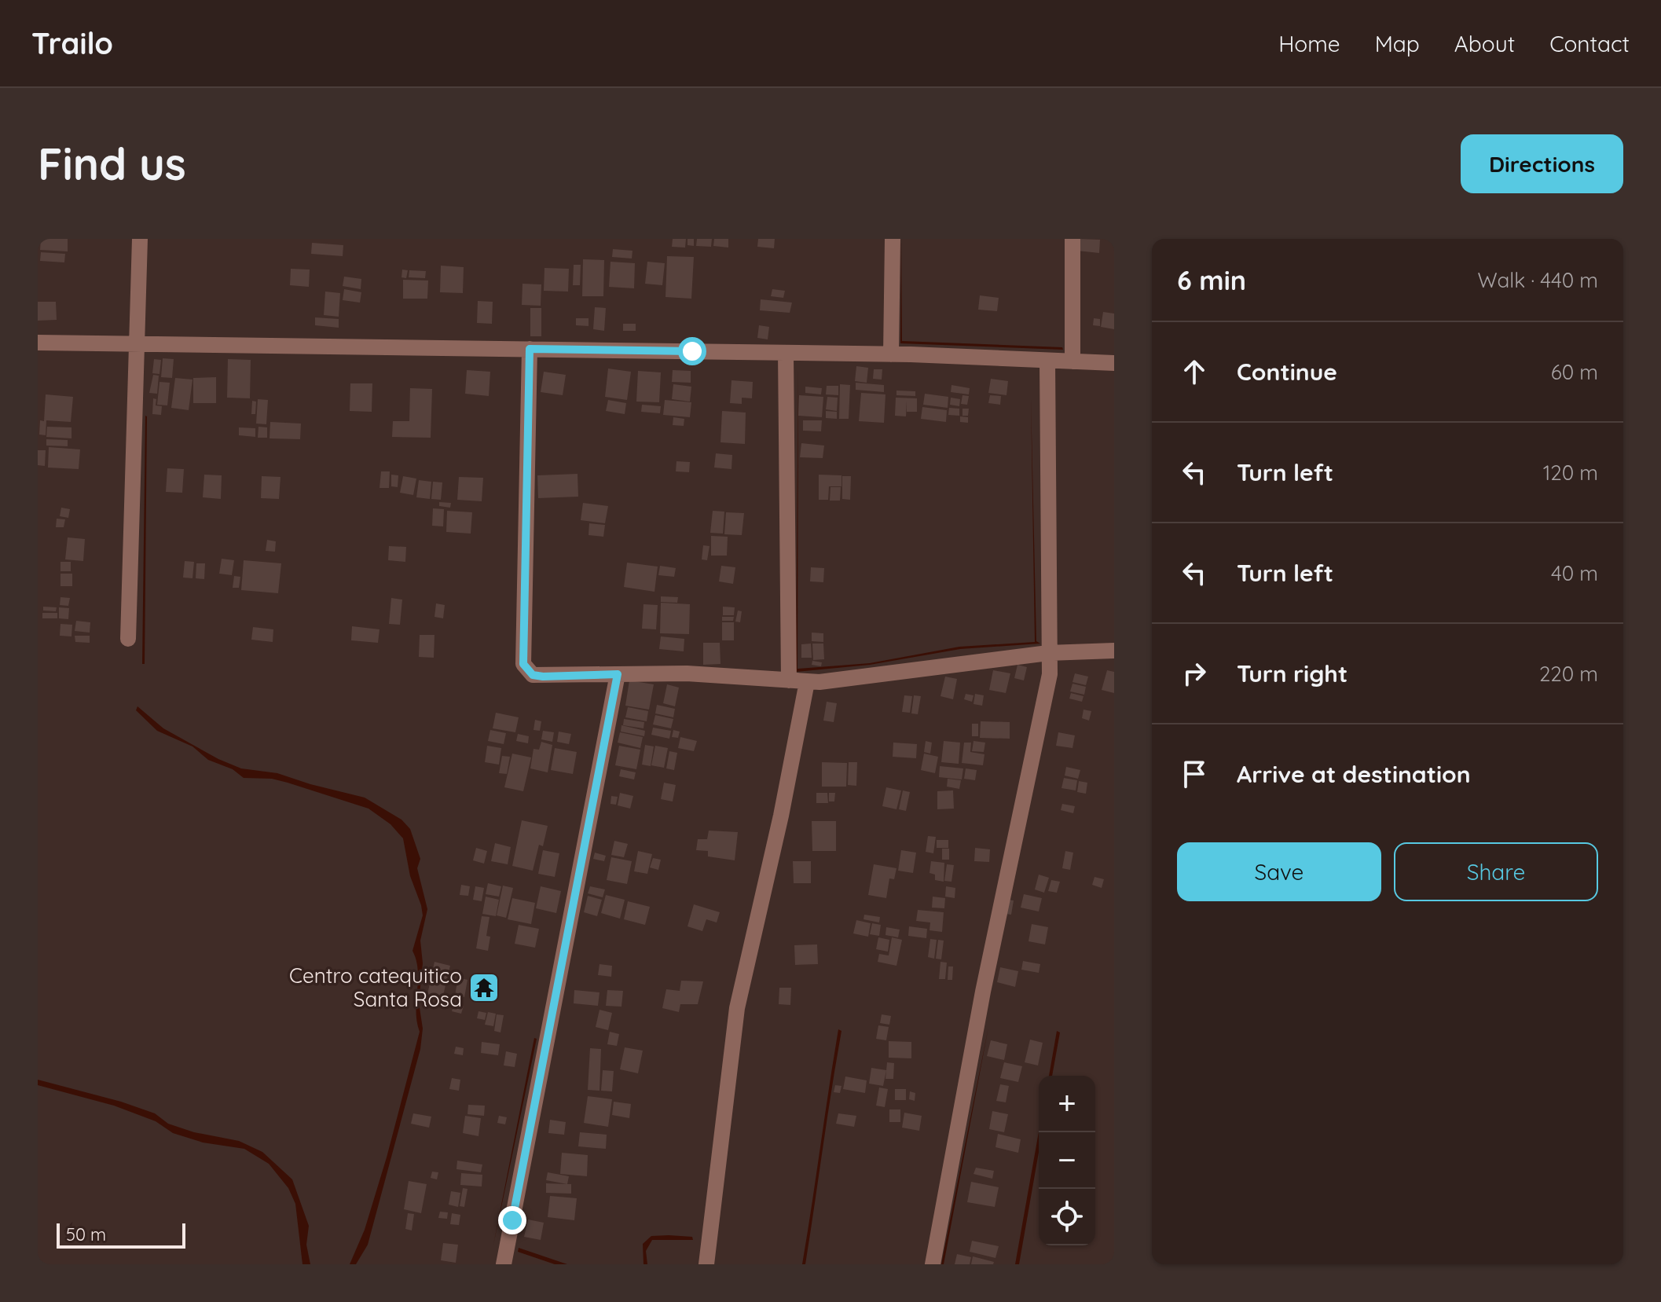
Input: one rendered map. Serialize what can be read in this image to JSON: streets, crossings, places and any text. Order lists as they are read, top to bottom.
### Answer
{
  "places": {
    "temple": ["Centro catequitico Santa Rosa"]
  },
  "scale_bar": "50 m",
  "page": {
    "header": "Trailo",
    "nav": [
      "Home",
      "Map",
      "About",
      "Contact"
    ],
    "buttons": [
      "Directions",
      ["Save", "Share"]
    ],
    "title": "Find us",
    "heading": ["6 min", "Walk · 440 m"],
    "list": [
      ["Continue", "60 m"],
      ["Turn left", "120 m"],
      ["Turn left", "40 m"],
      ["Turn right", "220 m"],
      "Arrive at destination"
    ],
    "map_buttons": ["+", "−"],
    "scale": "50 m"
  }
}
